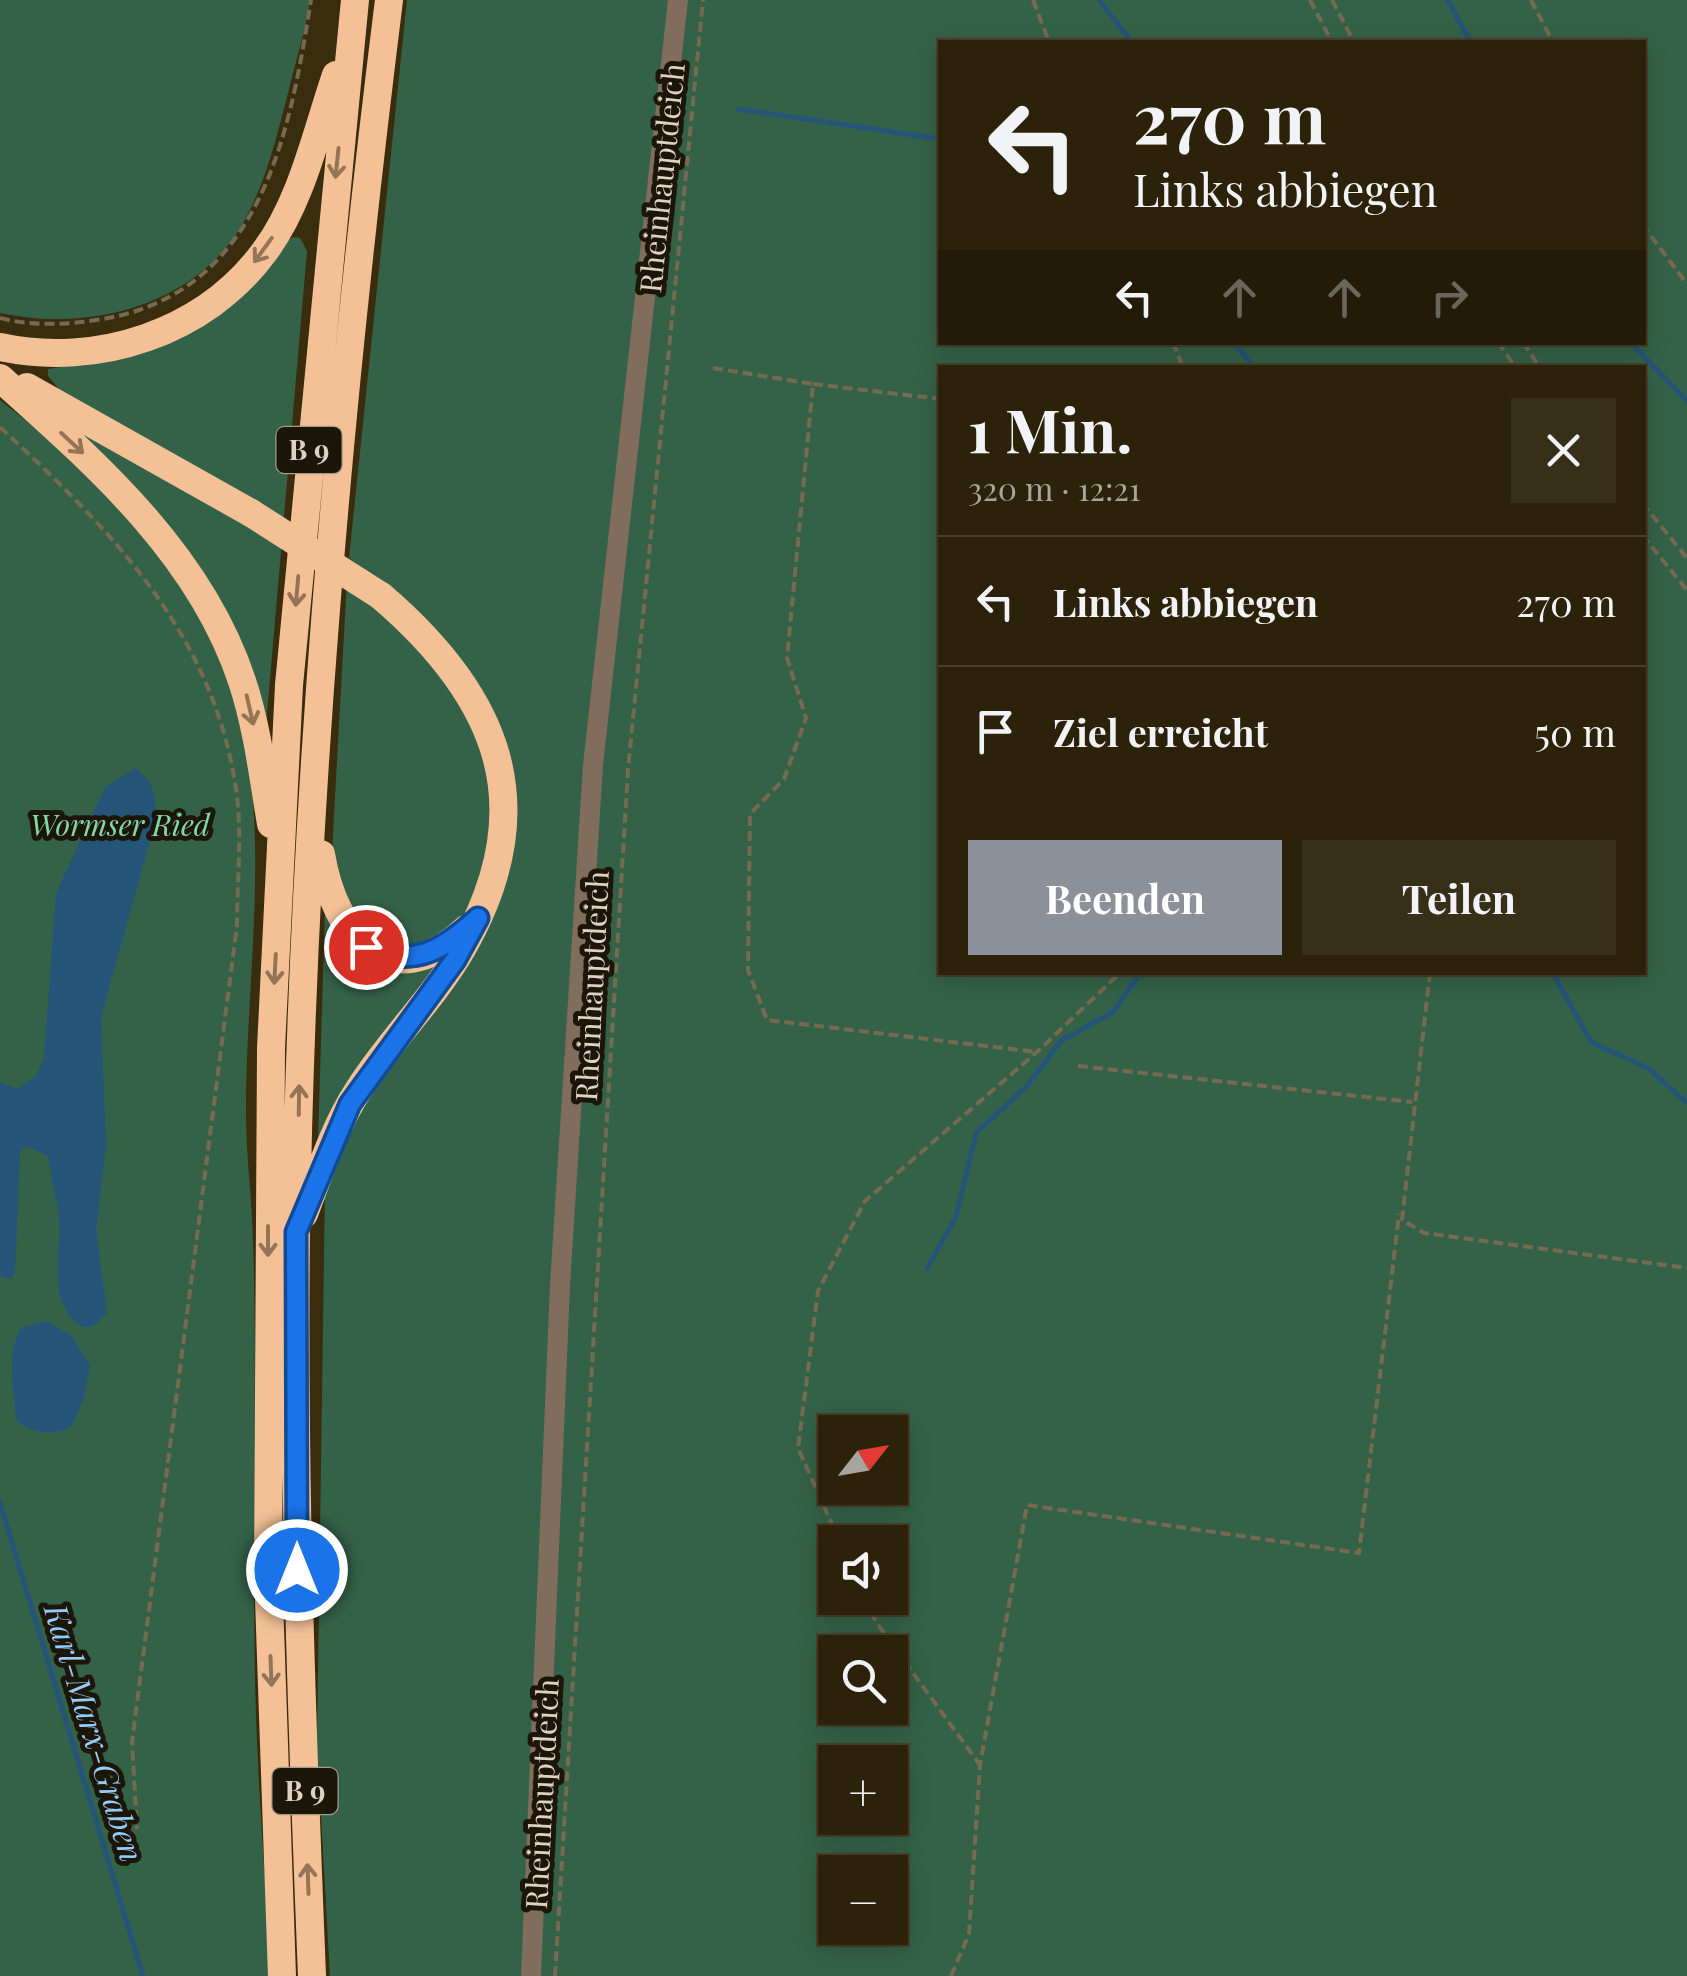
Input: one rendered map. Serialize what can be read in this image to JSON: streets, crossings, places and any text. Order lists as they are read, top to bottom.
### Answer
{
  "streets": {
    "highway": ["B 9"],
    "path": ["Rheinhauptdeich"]
  },
  "water": ["Karl-Marx-Graben"],
  "parks": ["Wormser Ried"],
  "north": "top right",
  "page": {
    "turn": ["270 m", "Links abbiegen"],
    "heading": ["1 Min.", "320 m · 12:21"],
    "list": [
      {
        "name": "Links abbiegen",
        "value": "270 m"
      },
      {
        "name": "Ziel erreicht",
        "value": "50 m"
      }
    ],
    "buttons": ["Beenden", "Teilen"],
    "map_buttons": ["+", "−"]
  }
}
